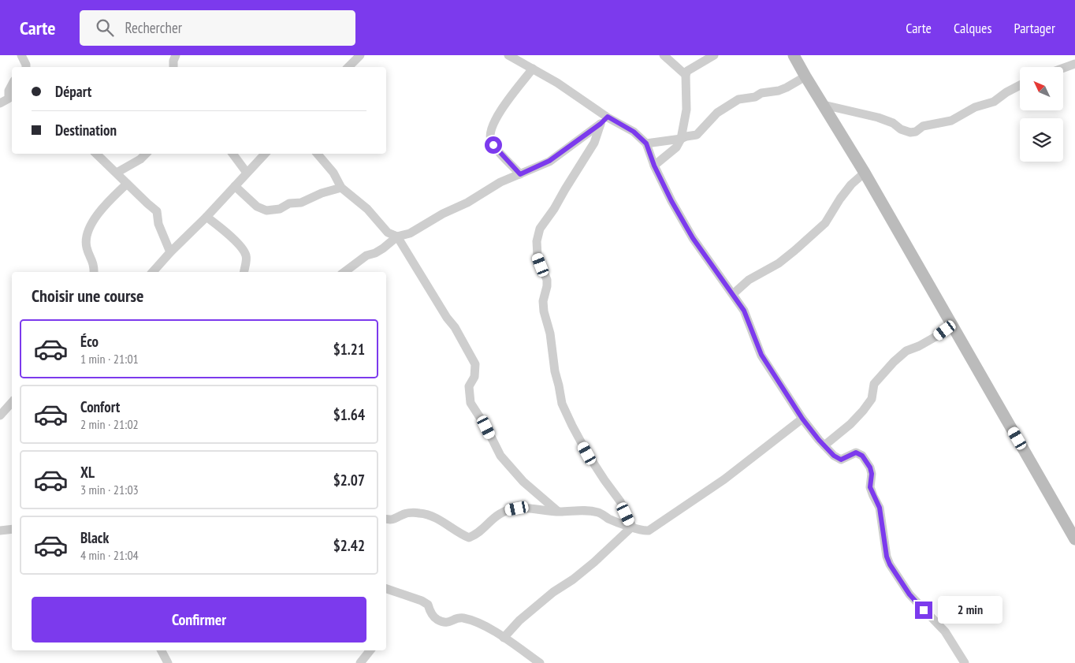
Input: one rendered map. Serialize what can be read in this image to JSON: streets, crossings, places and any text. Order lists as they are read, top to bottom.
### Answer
{
  "north": "top left",
  "page": {
    "header": "Carte",
    "search": "Rechercher",
    "nav": ["Carte", "Calques", "Partager"],
    "banner": ["Départ", "Destination"],
    "heading": "Choisir une course",
    "list": [
      {
        "name": "Éco",
        "note": "1 min · 21:01",
        "value": "$1.21"
      },
      {
        "name": "Confort",
        "note": "2 min · 21:02",
        "value": "$1.64"
      },
      {
        "name": "XL",
        "note": "3 min · 21:03",
        "value": "$2.07"
      },
      {
        "name": "Black",
        "note": "4 min · 21:04",
        "value": "$2.42"
      }
    ],
    "buttons": "Confirmer",
    "bubble": "2 min"
  }
}
